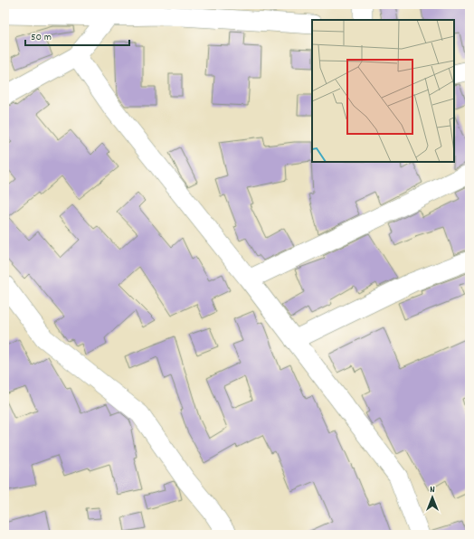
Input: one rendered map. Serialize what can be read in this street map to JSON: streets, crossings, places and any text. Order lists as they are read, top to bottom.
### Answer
{
  "scale_bar": "50 m",
  "north": "top"
}
